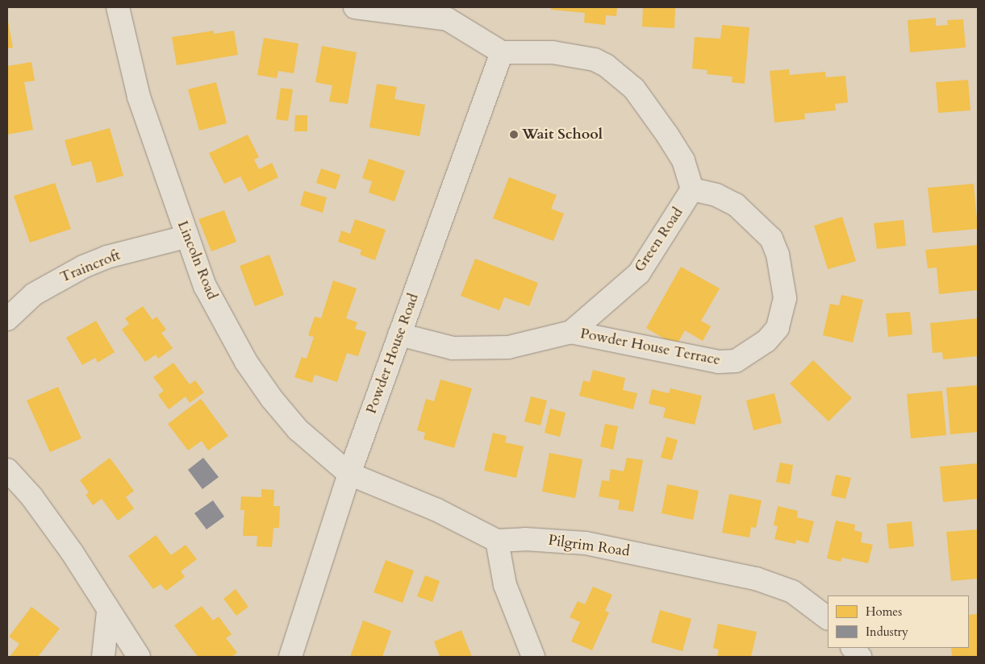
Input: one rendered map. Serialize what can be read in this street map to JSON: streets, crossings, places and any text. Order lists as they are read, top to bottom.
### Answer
{
  "streets": {
    "street": [
      "Green Road",
      "Lincoln Road",
      "Traincroft",
      "Powder House Terrace",
      "Powder House Road",
      "Pilgrim Road"
    ]
  },
  "crossings": [
    ["Green Road", "Powder House Terrace"],
    ["Green Road", "Powder House Road"],
    ["Lincoln Road", "Traincroft"],
    ["Lincoln Road", "Powder House Road"]
  ],
  "places": ["Wait School"],
  "legend": ["Homes", "Industry"]
}
